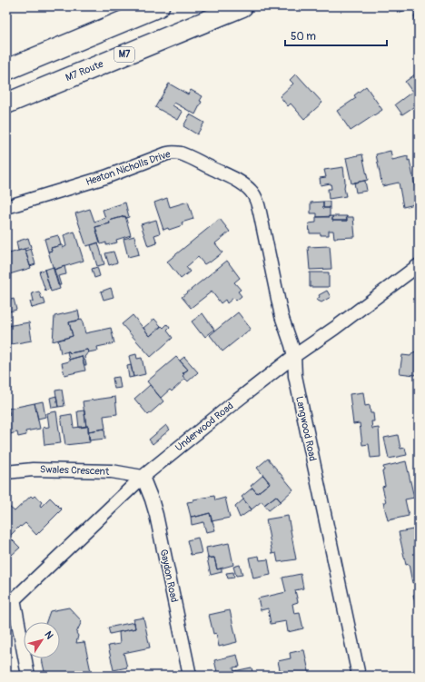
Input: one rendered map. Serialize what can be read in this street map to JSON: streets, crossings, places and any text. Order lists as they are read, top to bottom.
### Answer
{
  "streets": {
    "highway": ["M7", "M7 Route"],
    "street": [
      "Heaton Nicholls Drive",
      "Underwood Road",
      "Langwood Road",
      "Swales Crescent",
      "Gaydon Road"
    ]
  },
  "crossings": [
    ["Heaton Nicholls Drive", "Langwood Road"],
    ["Underwood Road", "Langwood Road"],
    ["Underwood Road", "Swales Crescent"],
    ["Underwood Road", "Gaydon Road"],
    ["Swales Crescent", "Gaydon Road"]
  ],
  "scale_bar": "50 m",
  "north": "top right"
}
